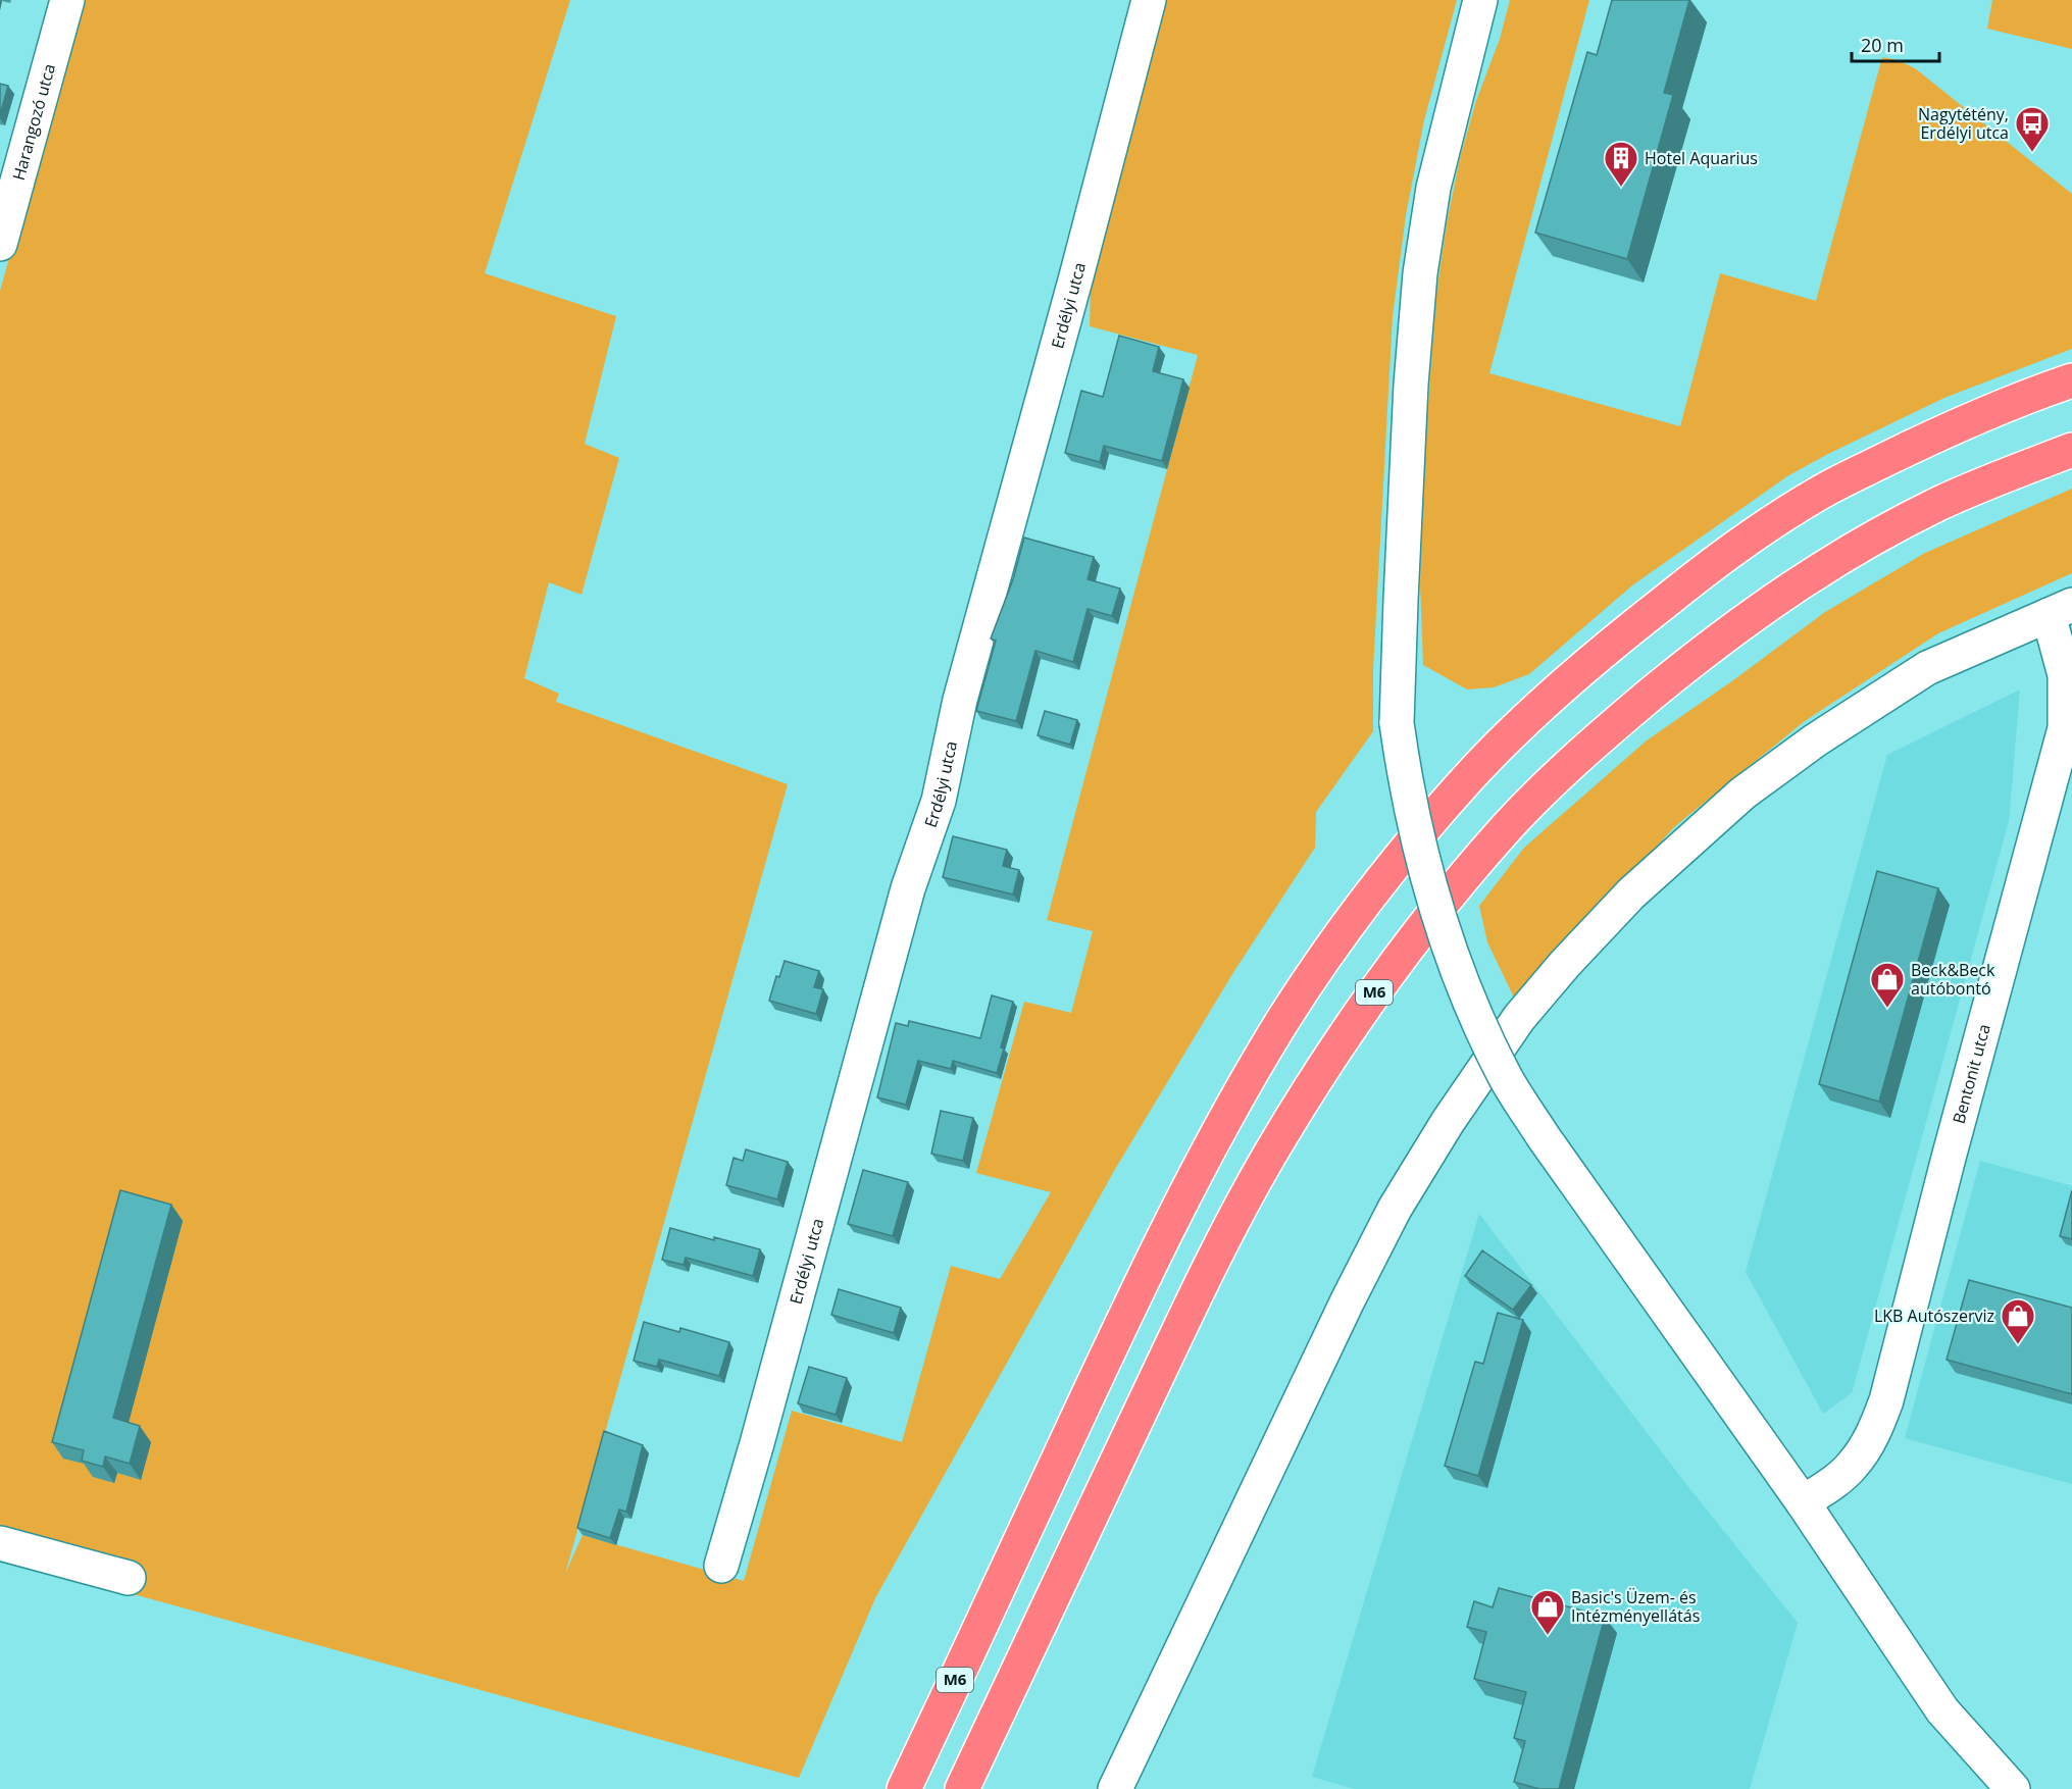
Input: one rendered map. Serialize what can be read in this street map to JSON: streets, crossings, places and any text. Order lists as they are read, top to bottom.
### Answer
{
  "streets": {
    "highway": ["M6"],
    "street": ["Harangozó utca", "Erdélyi utca", "Bentonit utca"]
  },
  "places": {
    "bus stop": ["Nagytétény, Erdélyi utca"],
    "building": ["Hotel Aquarius"],
    "shop": ["Beck&Beck autóbontó", "LKB Autószerviz", "Basic's Üzem- és Intézményellátás"]
  },
  "scale_bar": "20 m"
}
